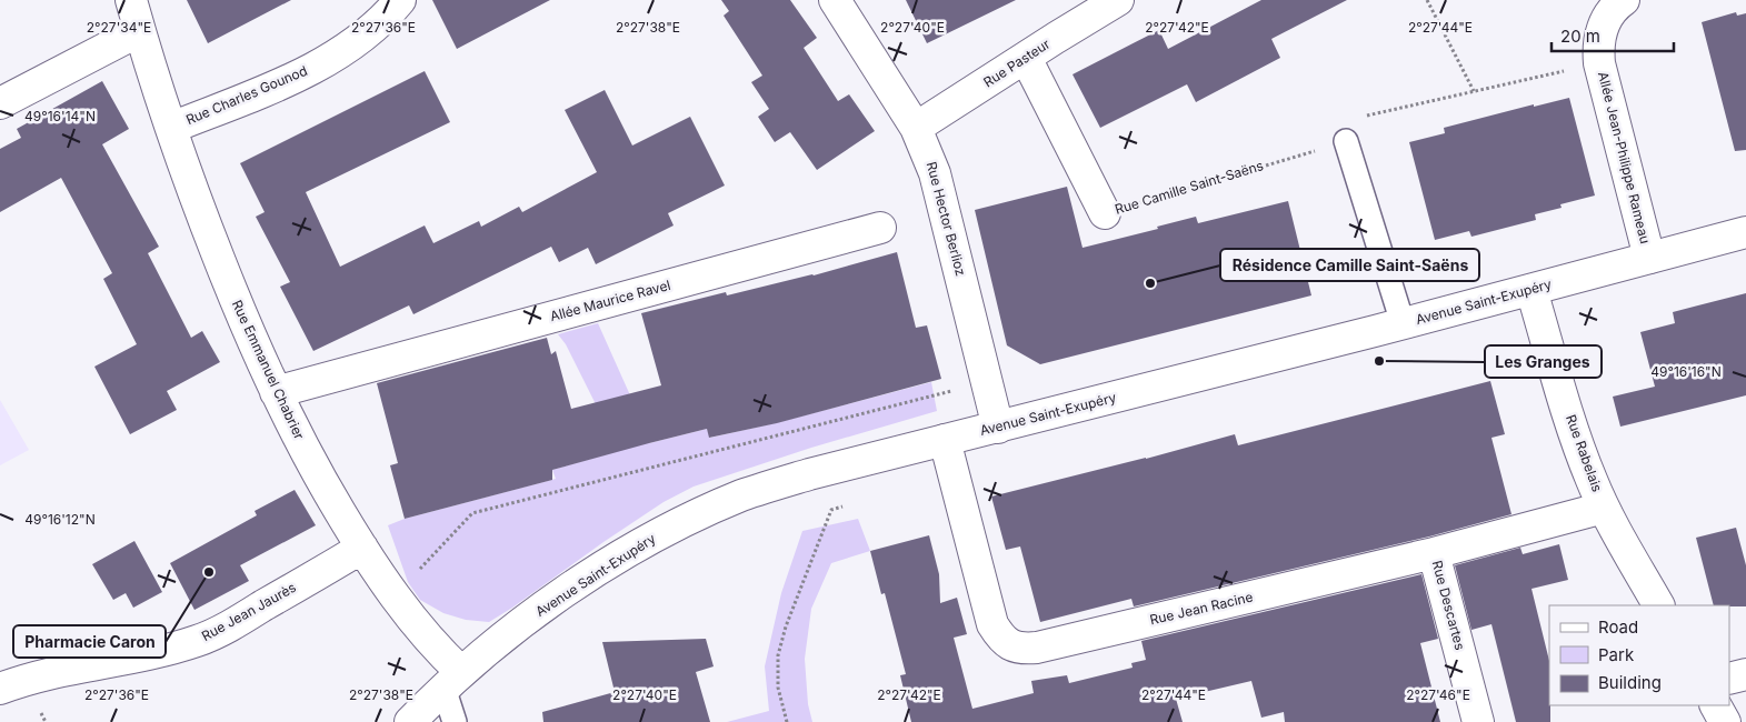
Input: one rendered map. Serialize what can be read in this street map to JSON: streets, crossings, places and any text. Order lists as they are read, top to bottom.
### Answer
{
  "streets": {
    "street": [
      "Rue Pasteur",
      "Rue Charles Gounod",
      "Allée Jean-Philippe Rameau",
      "Rue Camille Saint-Saëns",
      "Rue Hector Berlioz",
      "Allée Maurice Ravel",
      "Avenue Saint-Exupéry",
      "Rue Emmanuel Chabrier",
      "Rue Rabelais",
      "Rue Descartes",
      "Rue Jean Racine",
      "Rue Jean Jaurès"
    ]
  },
  "crossings": [
    ["Rue Pasteur", "Rue Camille Saint-Saëns"],
    ["Rue Pasteur", "Rue Hector Berlioz"],
    ["Rue Charles Gounod", "Rue Emmanuel Chabrier"],
    ["Allée Jean-Philippe Rameau", "Avenue Saint-Exupéry"],
    ["Rue Hector Berlioz", "Avenue Saint-Exupéry"],
    ["Allée Maurice Ravel", "Rue Emmanuel Chabrier"],
    ["Avenue Saint-Exupéry", "Rue Emmanuel Chabrier"],
    ["Avenue Saint-Exupéry", "Rue Rabelais"],
    ["Avenue Saint-Exupéry", "Rue Jean Racine"],
    ["Rue Emmanuel Chabrier", "Rue Jean Jaurès"],
    ["Rue Rabelais", "Rue Jean Racine"],
    ["Rue Descartes", "Rue Jean Racine"]
  ],
  "places": ["Résidence Camille Saint-Saëns", "Les Granges", "Pharmacie Caron"],
  "legend": ["Road", "Park", "Building"],
  "scale_bar": "20 m",
  "coordinates": [
    "2°27'34\"E",
    "2°27'36\"E",
    "2°27'38\"E",
    "2°27'40\"E",
    "2°27'42\"E",
    "2°27'44\"E",
    "49°16'14\"N",
    "49°16'16\"N",
    "49°16'12\"N",
    "2°27'46\"E"
  ]
}
